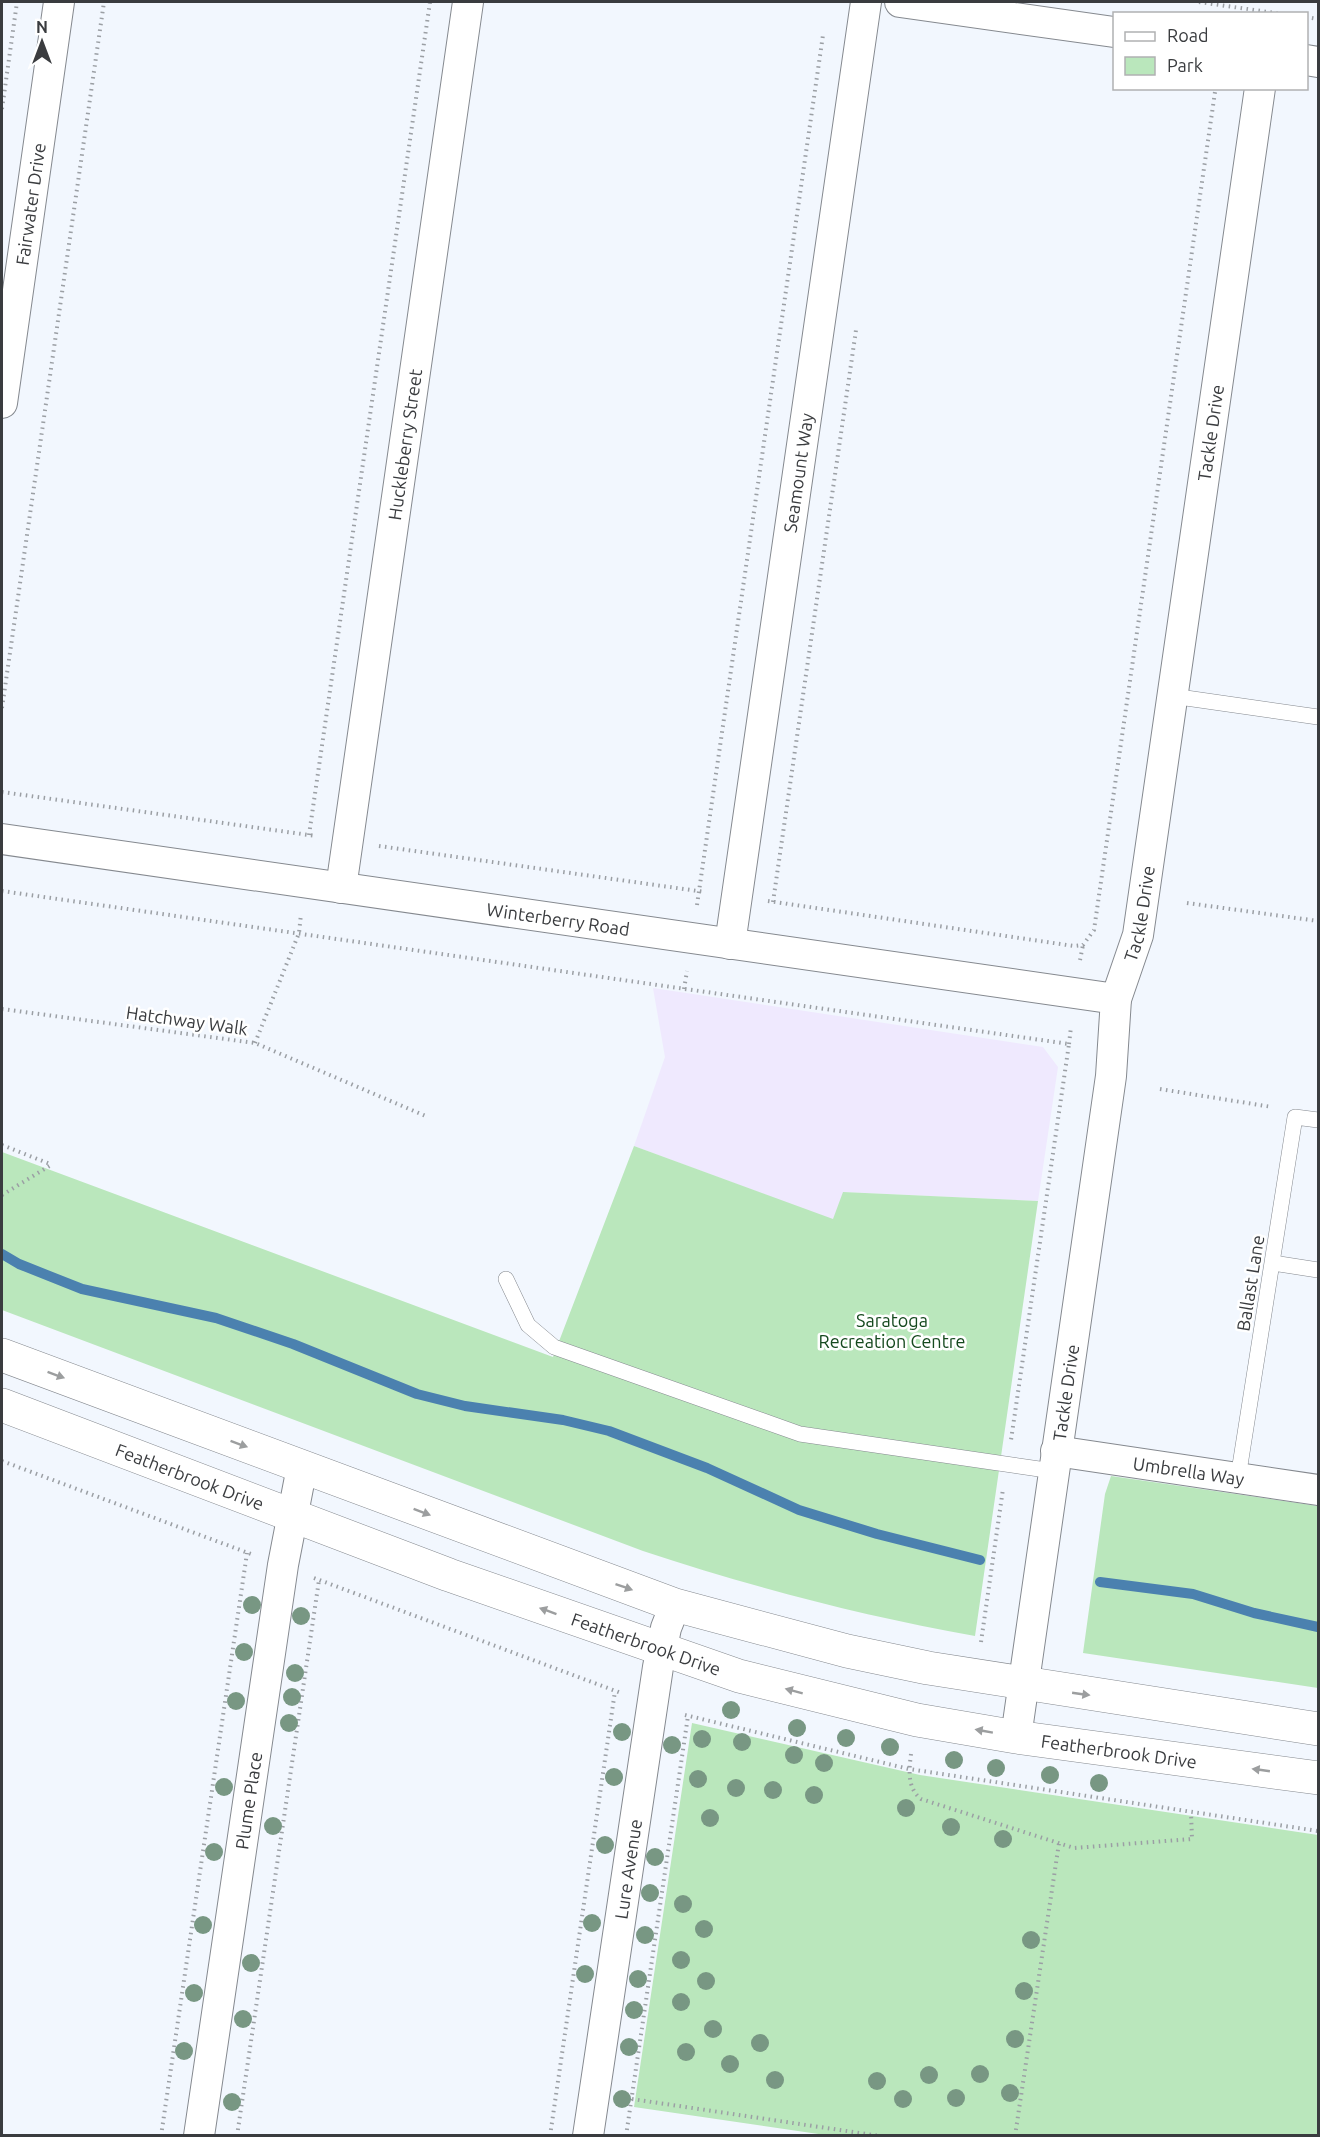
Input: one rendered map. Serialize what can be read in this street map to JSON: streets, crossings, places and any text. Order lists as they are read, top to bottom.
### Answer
{
  "streets": {
    "street": [
      "Fairwater Drive",
      "Tackle Drive",
      "Huckleberry Street",
      "Seamount Way",
      "Winterberry Road",
      "Umbrella Way",
      "Featherbrook Drive",
      "Plume Place",
      "Lure Avenue"
    ],
    "lane": ["Ballast Lane"],
    "path": ["Hatchway Walk"]
  },
  "crossings": [
    ["Tackle Drive", "Winterberry Road"],
    ["Tackle Drive", "Umbrella Way"],
    ["Tackle Drive", "Featherbrook Drive"],
    ["Huckleberry Street", "Winterberry Road"],
    ["Seamount Way", "Winterberry Road"],
    ["Ballast Lane", "Umbrella Way"],
    ["Featherbrook Drive", "Plume Place"],
    ["Featherbrook Drive", "Lure Avenue"]
  ],
  "parks": ["Saratoga Recreation Centre"],
  "legend": ["Road", "Park"],
  "north": "top"
}
